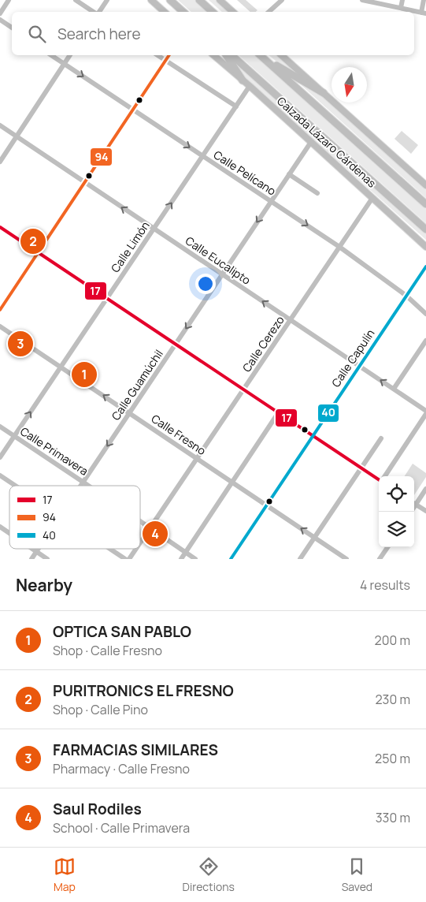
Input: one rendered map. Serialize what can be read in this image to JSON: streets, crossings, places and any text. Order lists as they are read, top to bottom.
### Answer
{
  "streets": {
    "highway": ["Calzada Lázaro Cárdenas"],
    "street": [
      "Calle Pelícano",
      "Calle Limón",
      "Calle Eucalipto",
      "Calle Cerezo",
      "Calle Capulín",
      "Calle Guamúchil",
      "Calle Fresno",
      "Calle Primavera"
    ]
  },
  "crossings": [
    ["Calzada Lázaro Cárdenas", "Calle Limón"],
    ["Calzada Lázaro Cárdenas", "Calle Cerezo"],
    ["Calzada Lázaro Cárdenas", "Calle Guamúchil"],
    ["Calle Pelícano", "Calle Limón"],
    ["Calle Pelícano", "Calle Cerezo"],
    ["Calle Pelícano", "Calle Capulín"],
    ["Calle Pelícano", "Calle Guamúchil"],
    ["Calle Limón", "Calle Eucalipto"],
    ["Calle Limón", "Calle Fresno"],
    ["Calle Limón", "Calle Primavera"],
    ["Calle Eucalipto", "Calle Cerezo"],
    ["Calle Eucalipto", "Calle Capulín"],
    ["Calle Eucalipto", "Calle Guamúchil"],
    ["Calle Cerezo", "Calle Fresno"],
    ["Calle Cerezo", "Calle Primavera"],
    ["Calle Capulín", "Calle Fresno"],
    ["Calle Guamúchil", "Calle Fresno"],
    ["Calle Guamúchil", "Calle Primavera"]
  ],
  "one_way": [
    "Calle Pelícano",
    "Calle Limón",
    "Calle Eucalipto",
    "Calle Guamúchil"
  ],
  "lines": ["transit line 94", "transit line 17", "transit line 40"],
  "legend": ["17", "94", "40"],
  "north": "bottom",
  "page": {
    "search": "Search here",
    "pins": [
      "2",
      "3",
      "1",
      "4"
    ],
    "heading": ["Nearby", "4 results"],
    "list": [
      {
        "mark": "1",
        "name": "OPTICA SAN PABLO",
        "note": "Shop · Calle Fresno",
        "value": "200 m"
      },
      {
        "mark": "2",
        "name": "PURITRONICS EL FRESNO",
        "note": "Shop · Calle Pino",
        "value": "230 m"
      },
      {
        "mark": "3",
        "name": "FARMACIAS SIMILARES",
        "note": "Pharmacy · Calle Fresno",
        "value": "250 m"
      },
      {
        "mark": "4",
        "name": "Saul Rodiles",
        "note": "School · Calle Primavera",
        "value": "330 m"
      }
    ],
    "nav": ["Map", "Directions", "Saved"]
  }
}
